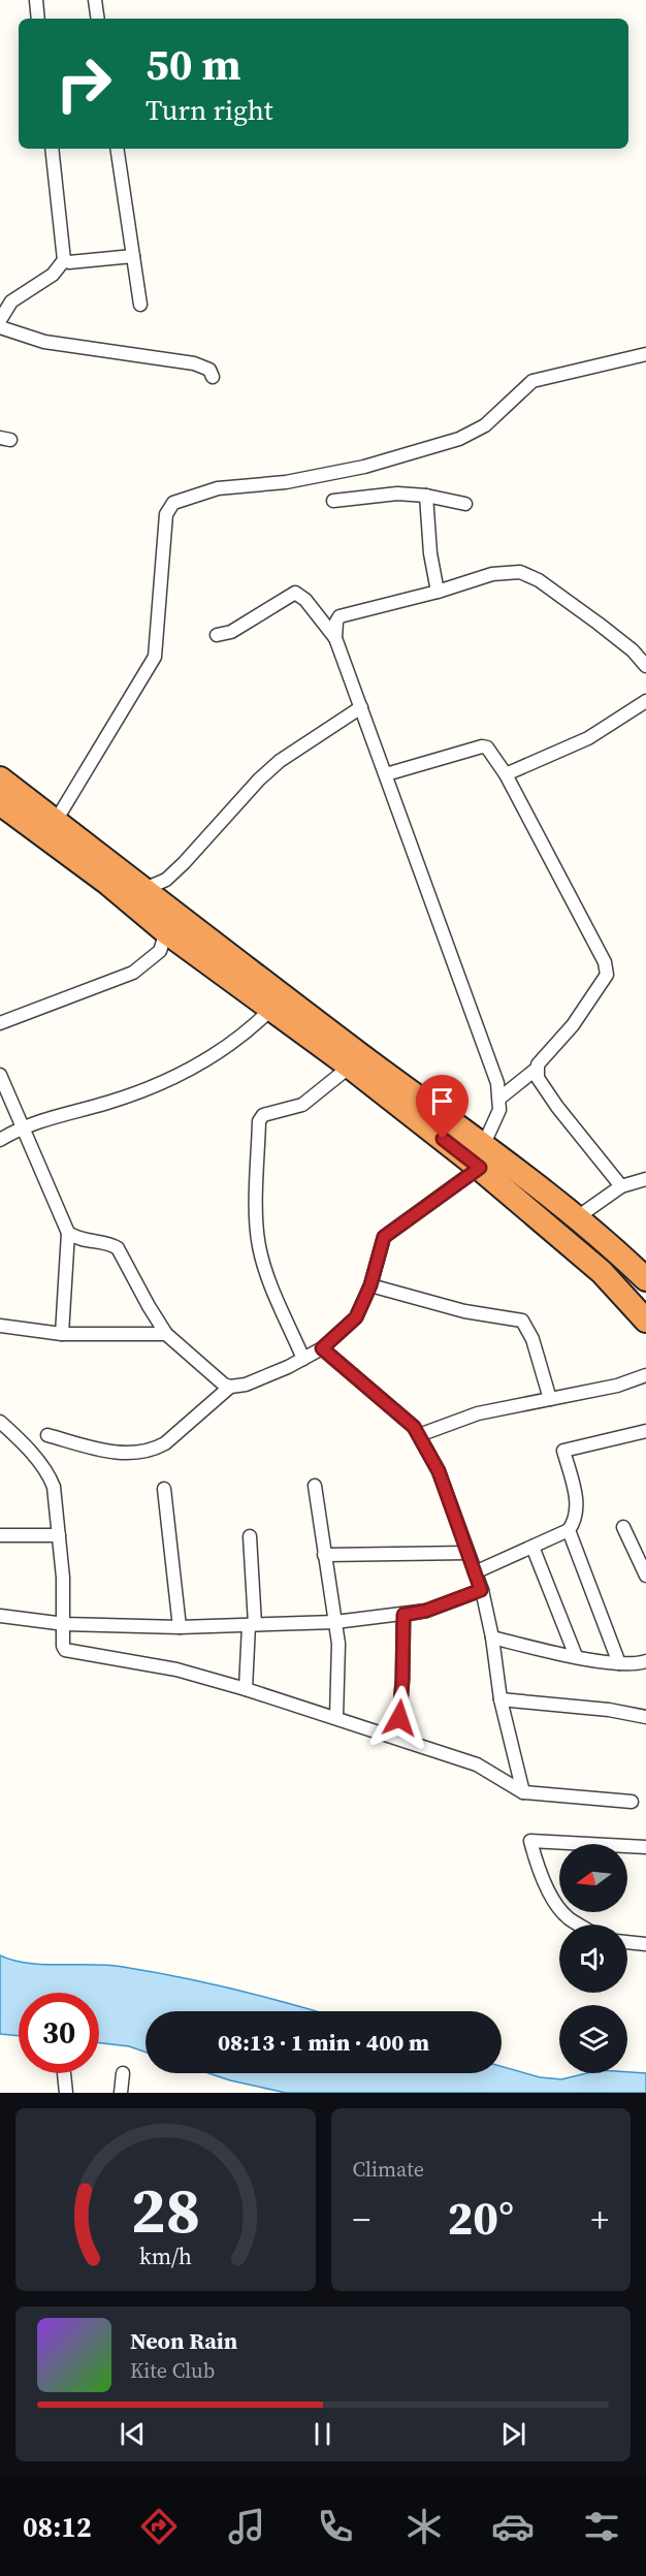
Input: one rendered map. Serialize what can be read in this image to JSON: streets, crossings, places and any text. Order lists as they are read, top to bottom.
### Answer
{
  "north": "left",
  "page": {
    "turn": ["50 m", "Turn right"],
    "limit": "30",
    "trip": "08:13 · 1 min · 400 m",
    "tile": "Climate",
    "heat": ["−", "20°", "+"],
    "song": ["Neon Rain", "Kite Club"],
    "tabs": "08:12",
    "gauge": ["28", "km/h"]
  }
}
